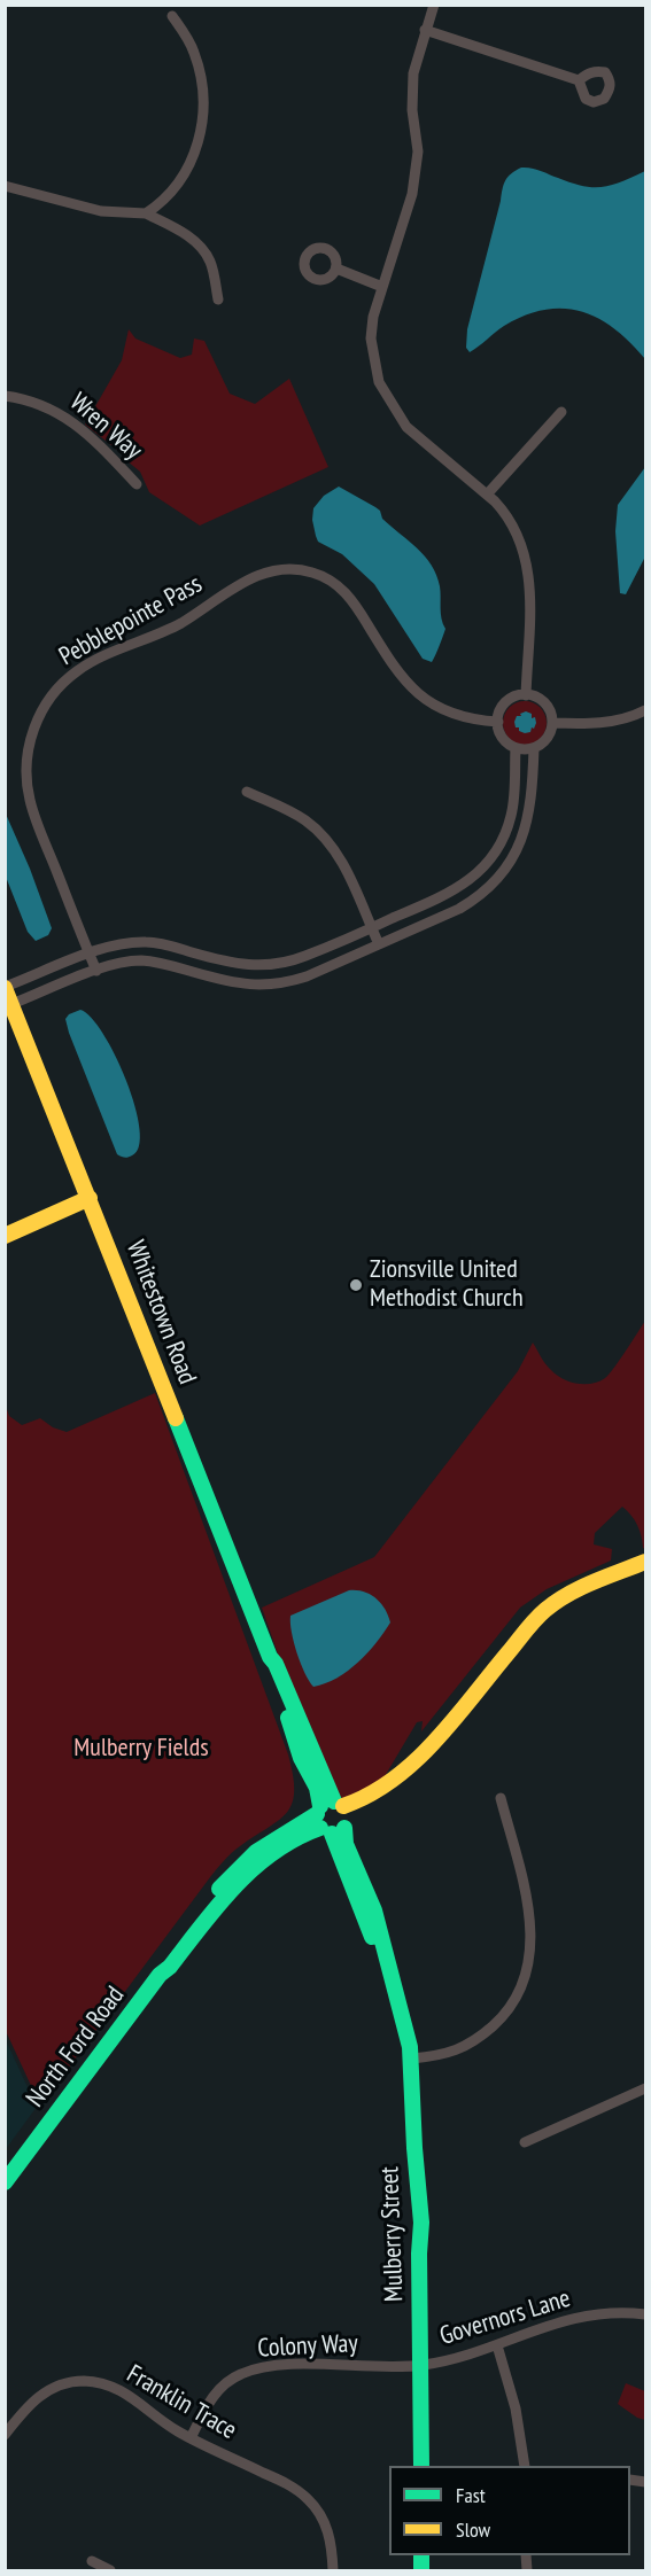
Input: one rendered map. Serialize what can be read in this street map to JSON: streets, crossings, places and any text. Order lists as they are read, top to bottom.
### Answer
{
  "streets": {
    "street": [
      "Wren Way",
      "Pebblepointe Pass",
      "Whitestown Road",
      "North Ford Road",
      "Mulberry Street",
      "Governors Lane",
      "Colony Way",
      "Franklin Trace"
    ]
  },
  "crossings": [
    ["Whitestown Road", "North Ford Road"],
    ["Whitestown Road", "Mulberry Street"],
    ["North Ford Road", "Mulberry Street"],
    ["Mulberry Street", "Governors Lane"],
    ["Mulberry Street", "Colony Way"],
    ["Governors Lane", "Colony Way"],
    ["Colony Way", "Franklin Trace"]
  ],
  "parks": ["Mulberry Fields"],
  "places": ["Zionsville United Methodist Church"],
  "legend": ["Fast", "Slow"]
}
